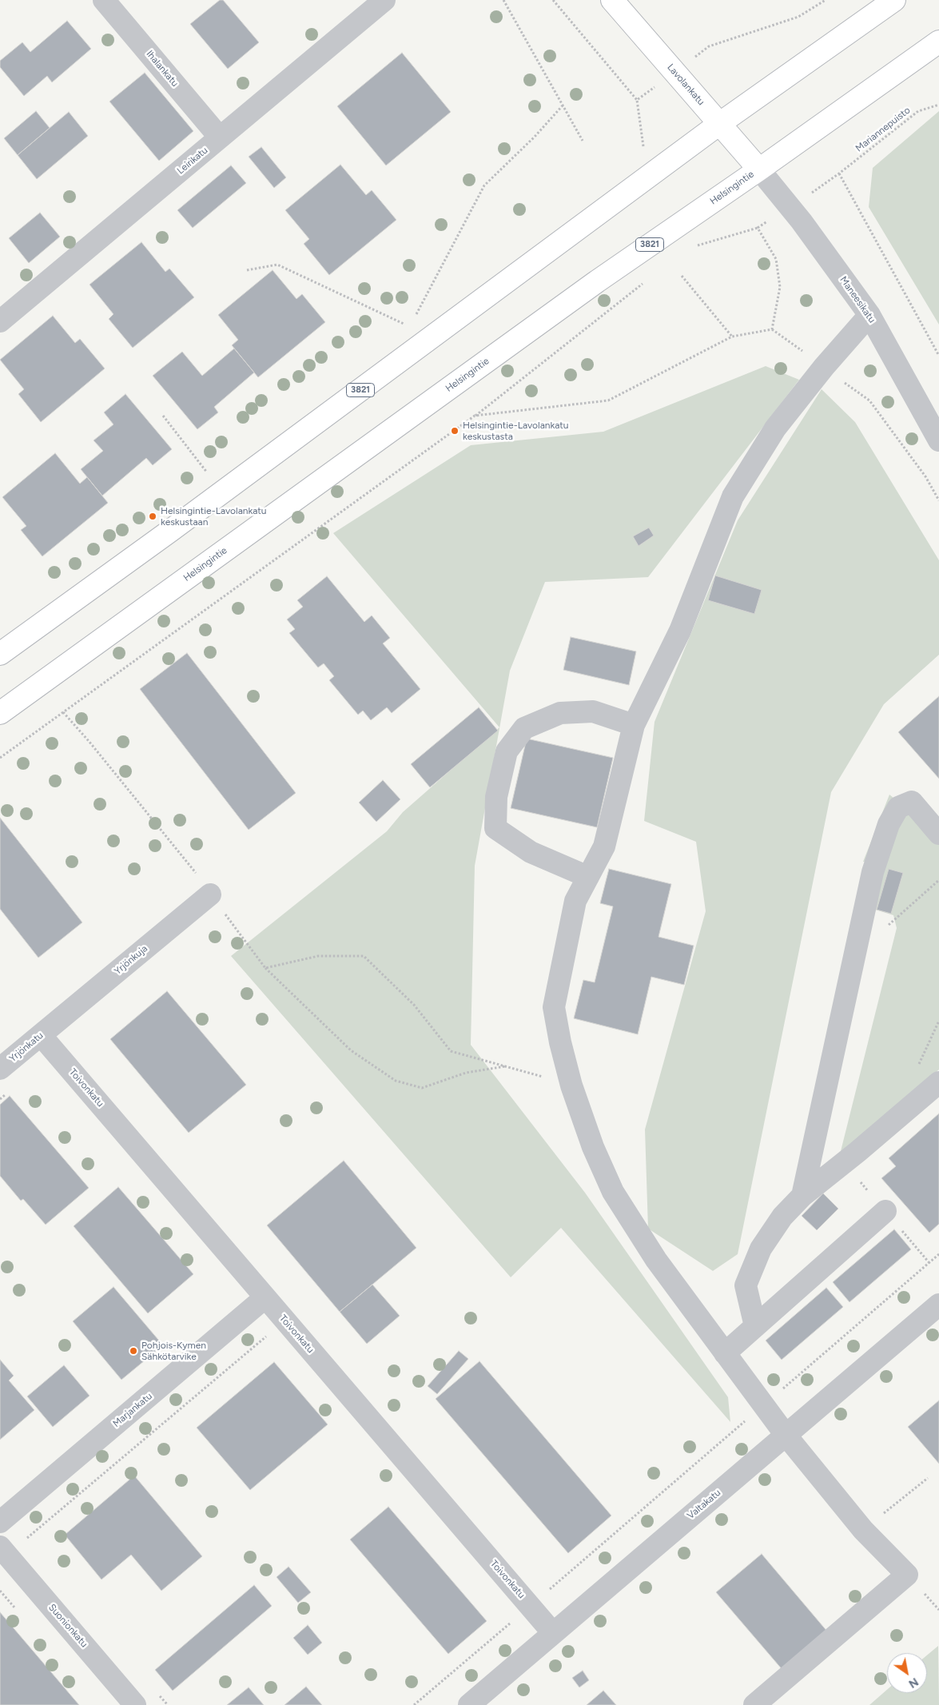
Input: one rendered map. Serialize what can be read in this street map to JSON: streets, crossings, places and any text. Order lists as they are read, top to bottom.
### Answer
{
  "streets": {
    "main road": ["Lavolankatu", "Helsingintie", "3821"],
    "street": [
      "Ihalankatu",
      "Leirikatu",
      "Maneesikatu",
      "Yrjönkuja",
      "Yrjönkatu",
      "Toivonkatu",
      "Marjankatu",
      "Valtakatu",
      "Suonionkatu"
    ],
    "path": ["Mariannepuisto"]
  },
  "crossings": [
    ["Ihalankatu", "Leirikatu"],
    ["Lavolankatu", "Helsingintie"],
    ["Lavolankatu", "3821"],
    ["Lavolankatu", "Maneesikatu"],
    ["Mariannepuisto", "Maneesikatu"],
    ["Helsingintie", "Maneesikatu"],
    ["Yrjönkuja", "Yrjönkatu"],
    ["Yrjönkuja", "Toivonkatu"],
    ["Yrjönkatu", "Toivonkatu"],
    ["Toivonkatu", "Marjankatu"],
    ["Toivonkatu", "Valtakatu"]
  ],
  "places": ["Helsingintie-Lavolankatu keskustasta", "Helsingintie-Lavolankatu keskustaan", "Pohjois-Kymen Sähkötarvike"],
  "north": "bottom right"
}
